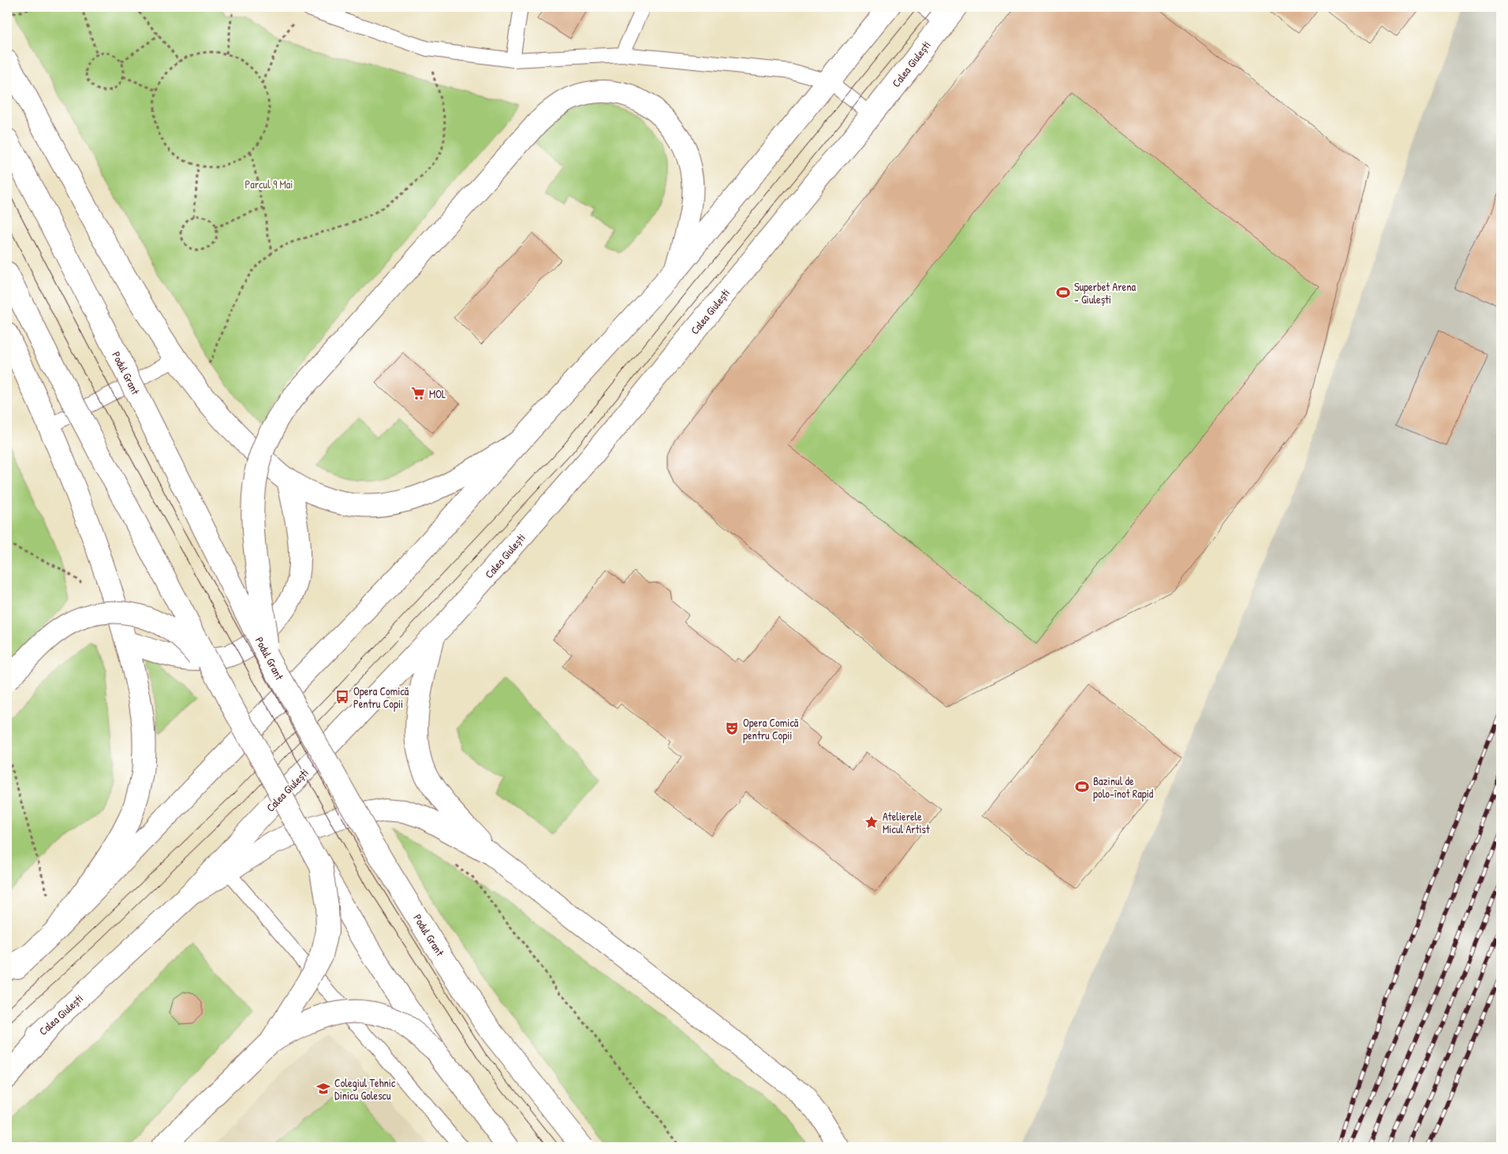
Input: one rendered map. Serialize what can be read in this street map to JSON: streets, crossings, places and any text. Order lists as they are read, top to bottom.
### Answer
{
  "streets": {
    "main road": ["Calea Giulești", "Podul Grant"]
  },
  "parks": ["Parcul 9 Mai"],
  "places": {
    "sports": ["Superbet Arena - Giulești", "Bazinul de polo-înot Rapid"],
    "supermarket": ["MOL"],
    "bus stop": ["Opera Comică Pentru Copii"],
    "theatre": ["Opera Comică pentru Copii"],
    "place": ["Atelierele Micul Artist"],
    "school or university": ["Colegiul Tehnic Dinicu Golescu"]
  }
}
